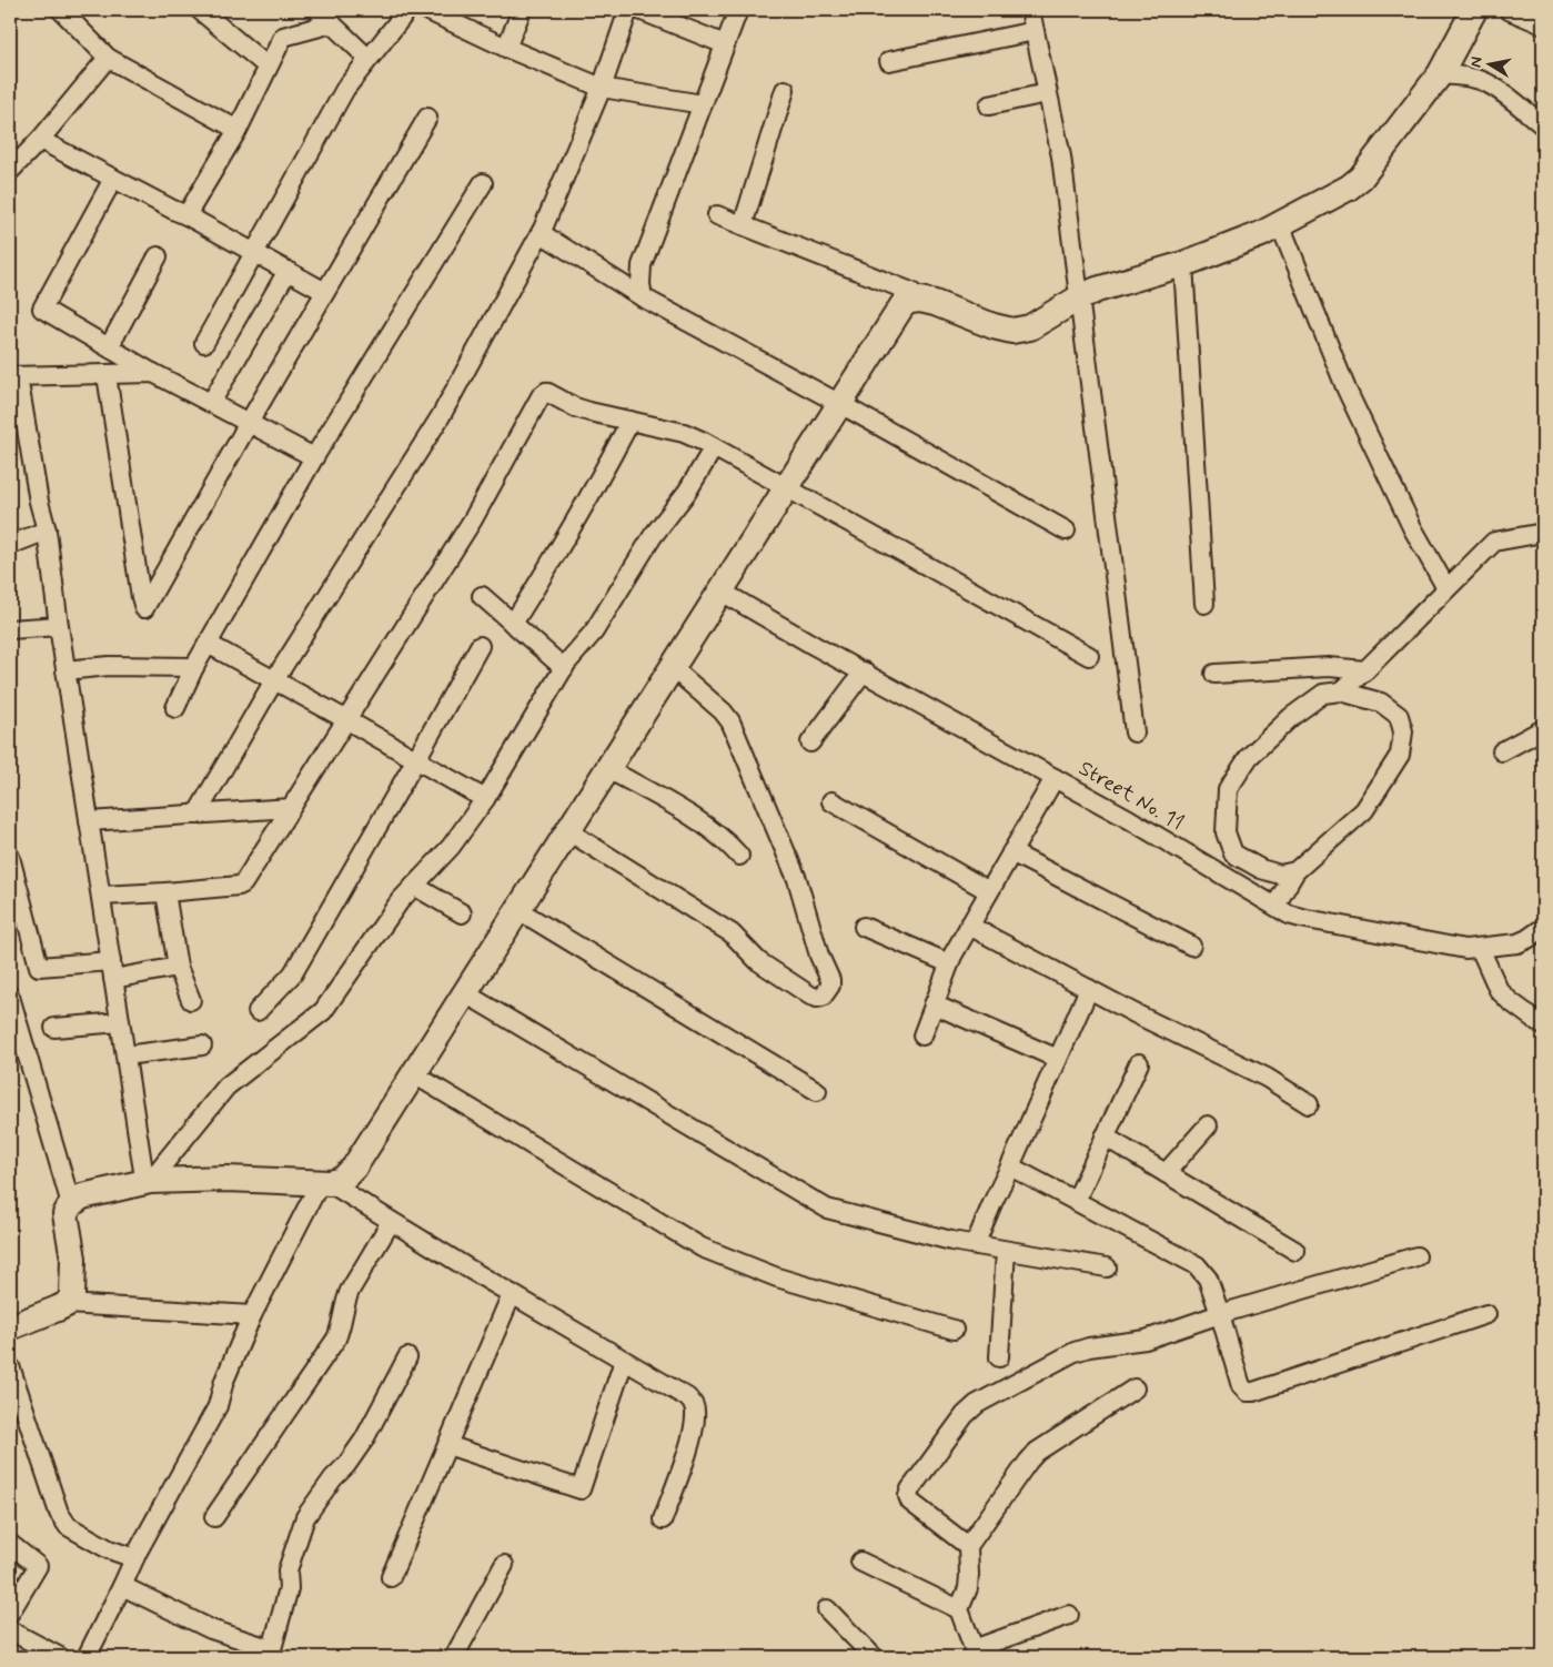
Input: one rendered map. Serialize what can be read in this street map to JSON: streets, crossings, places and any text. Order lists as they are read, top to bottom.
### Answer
{
  "streets": {
    "street": ["Street No. 11"]
  },
  "north": "left"
}
